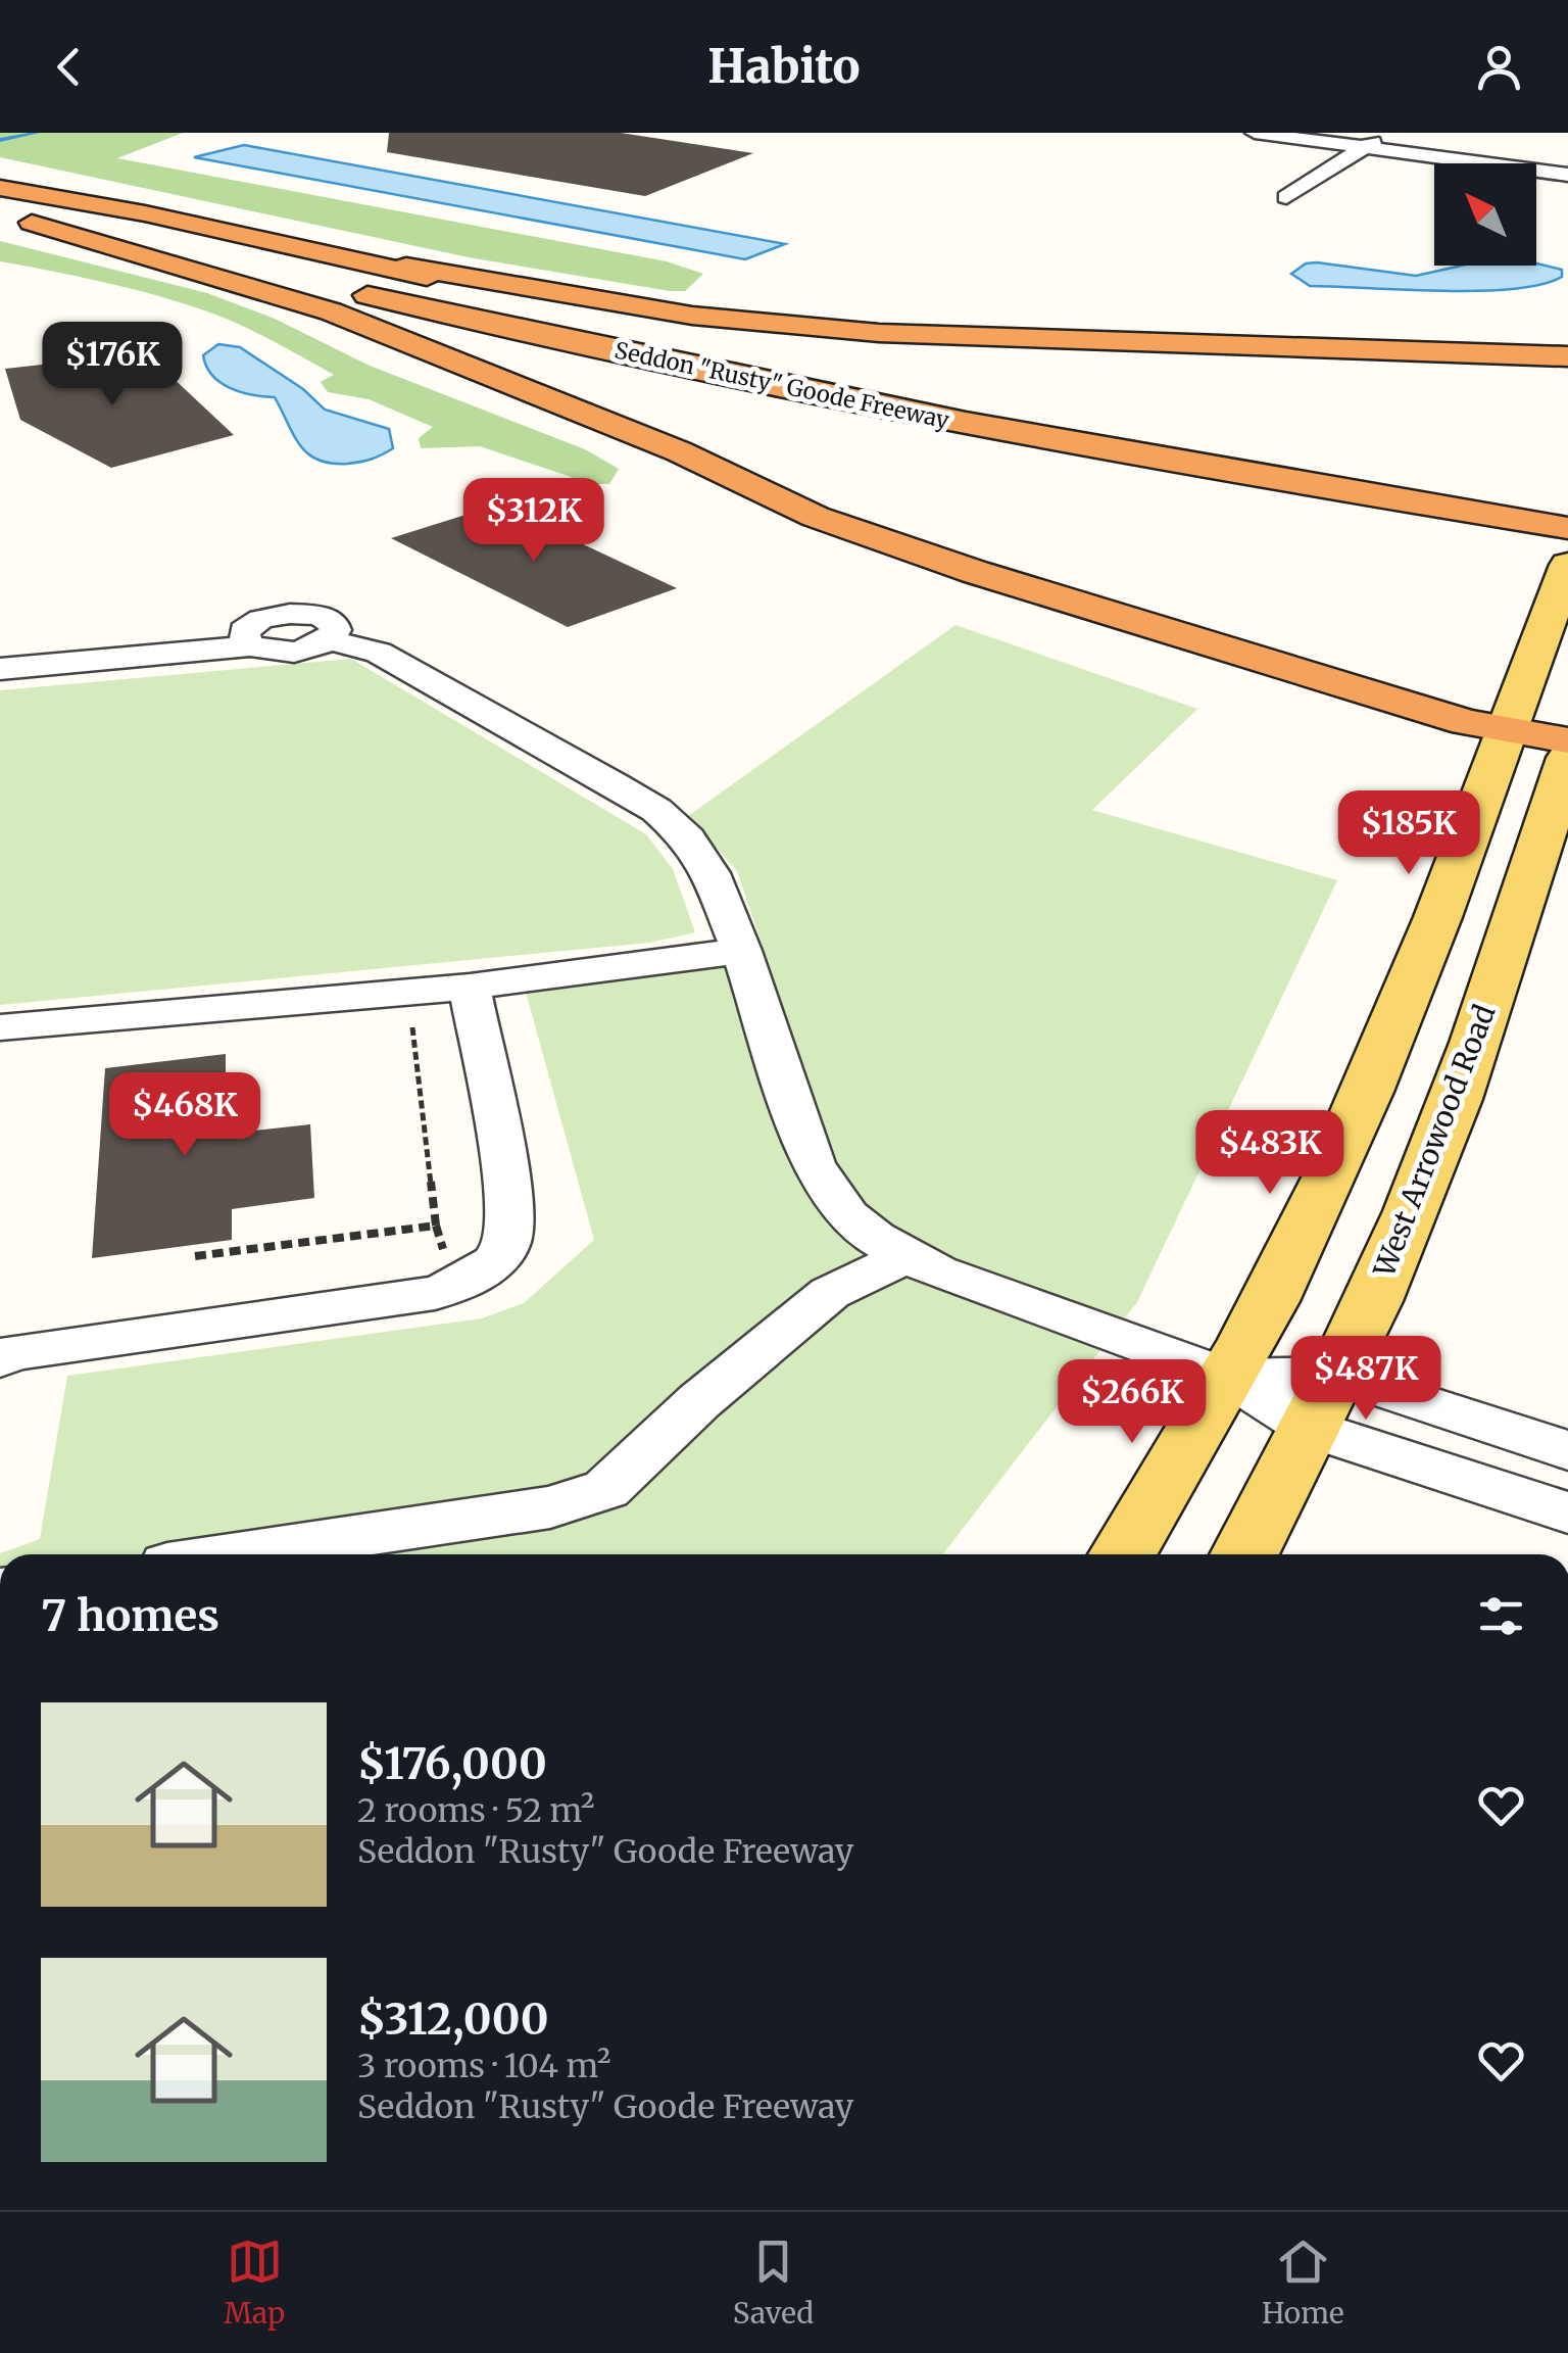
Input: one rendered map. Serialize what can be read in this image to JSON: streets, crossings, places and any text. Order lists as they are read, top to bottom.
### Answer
{
  "streets": {
    "highway": ["Seddon \"Rusty\" Goode Freeway"],
    "main road": ["West Arrowood Road"]
  },
  "north": "top left",
  "page": {
    "header": "Habito",
    "price": [
      "$176K",
      "$312K",
      "$185K",
      "$468K",
      "$483K",
      "$487K",
      "$266K"
    ],
    "heading": "7 homes",
    "list": [
      {
        "name": "$176,000",
        "note": "2 rooms · 52 m² · Seddon \"Rusty\" Goode Freeway"
      },
      {
        "name": "$312,000",
        "note": "3 rooms · 104 m² · Seddon \"Rusty\" Goode Freeway"
      }
    ],
    "tabs": ["Map", "Saved", "Home"]
  }
}
